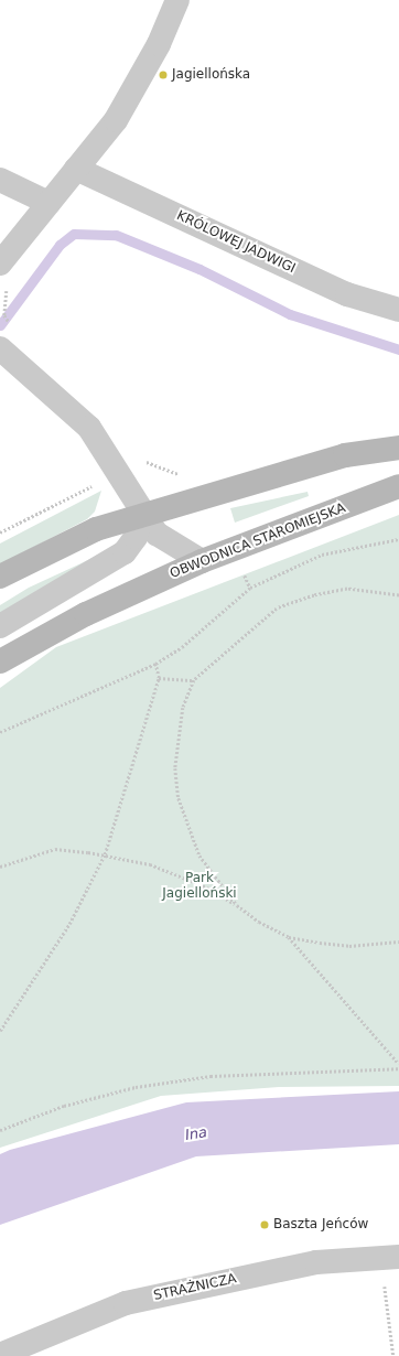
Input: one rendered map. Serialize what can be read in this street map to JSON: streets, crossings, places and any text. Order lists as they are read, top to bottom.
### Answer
{
  "streets": {
    "main road": ["OBWODNICA STAROMIEJSKA"],
    "street": ["KRÓLOWEJ JADWIGI", "STRAŻNICZA"]
  },
  "water": ["Ina"],
  "parks": ["Park Jagielloński"],
  "places": ["Jagiellońska", "Baszta Jeńców"]
}
